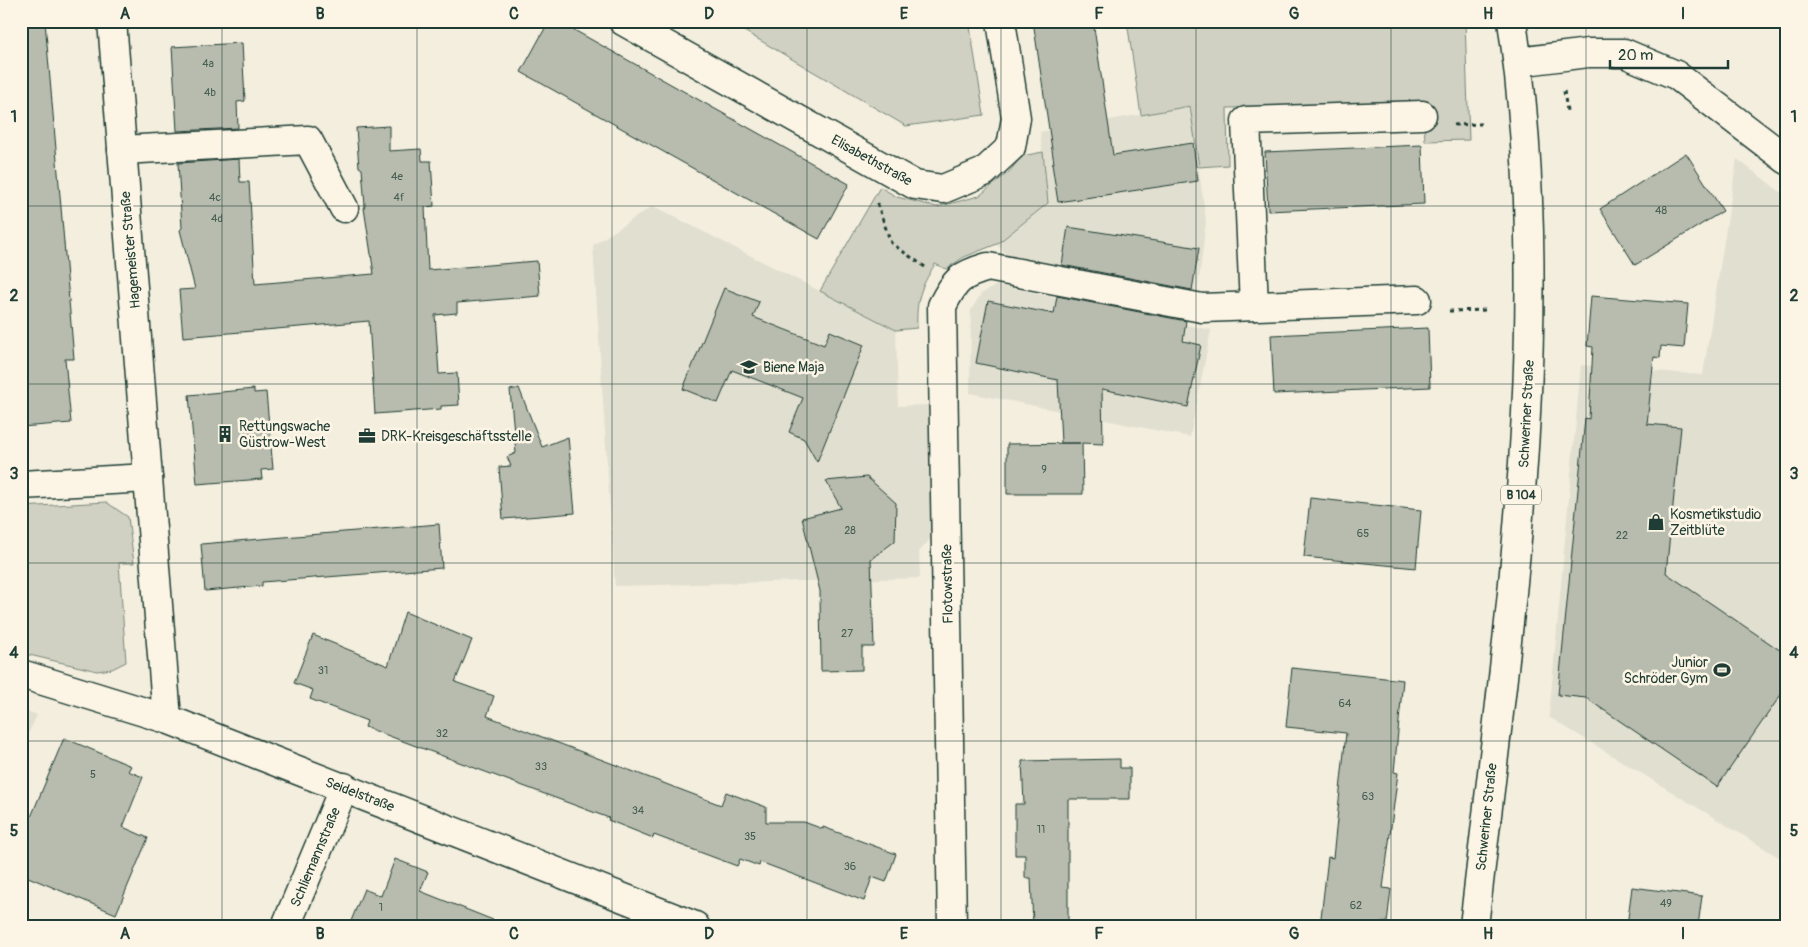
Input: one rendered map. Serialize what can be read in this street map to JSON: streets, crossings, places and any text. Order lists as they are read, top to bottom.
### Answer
{
  "streets": {
    "street": [
      "Elisabethstraße",
      "Hagemeister Straße",
      "Schweriner Straße",
      "B 104",
      "Flotowstraße",
      "Seidelstraße",
      "Schliemannstraße"
    ]
  },
  "crossings": [
    ["Hagemeister Straße", "Seidelstraße"],
    ["Seidelstraße", "Schliemannstraße"]
  ],
  "places": {
    "school or university": ["Biene Maja"],
    "building": ["Rettungswache Güstrow-West"],
    "office": ["DRK-Kreisgeschäftsstelle"],
    "shop": ["Kosmetikstudio Zeitblüte"],
    "sports": ["Junior Schröder Gym"]
  },
  "house_numbers": [
    "4a",
    "4b",
    "4e",
    "4c",
    "4f",
    "48",
    "4d",
    "9",
    "28",
    "65",
    "22",
    "27",
    "31",
    "64",
    "32",
    "33",
    "5",
    "63",
    "34",
    "11",
    "35",
    "36",
    "49",
    "62",
    "1"
  ],
  "scale_bar": "20 m",
  "grid": {
    "columns": [
      "A",
      "B",
      "C",
      "D",
      "E",
      "F",
      "G",
      "H",
      "I"
    ],
    "rows": [
      "1",
      "2",
      "3",
      "4",
      "5"
    ]
  }
}
